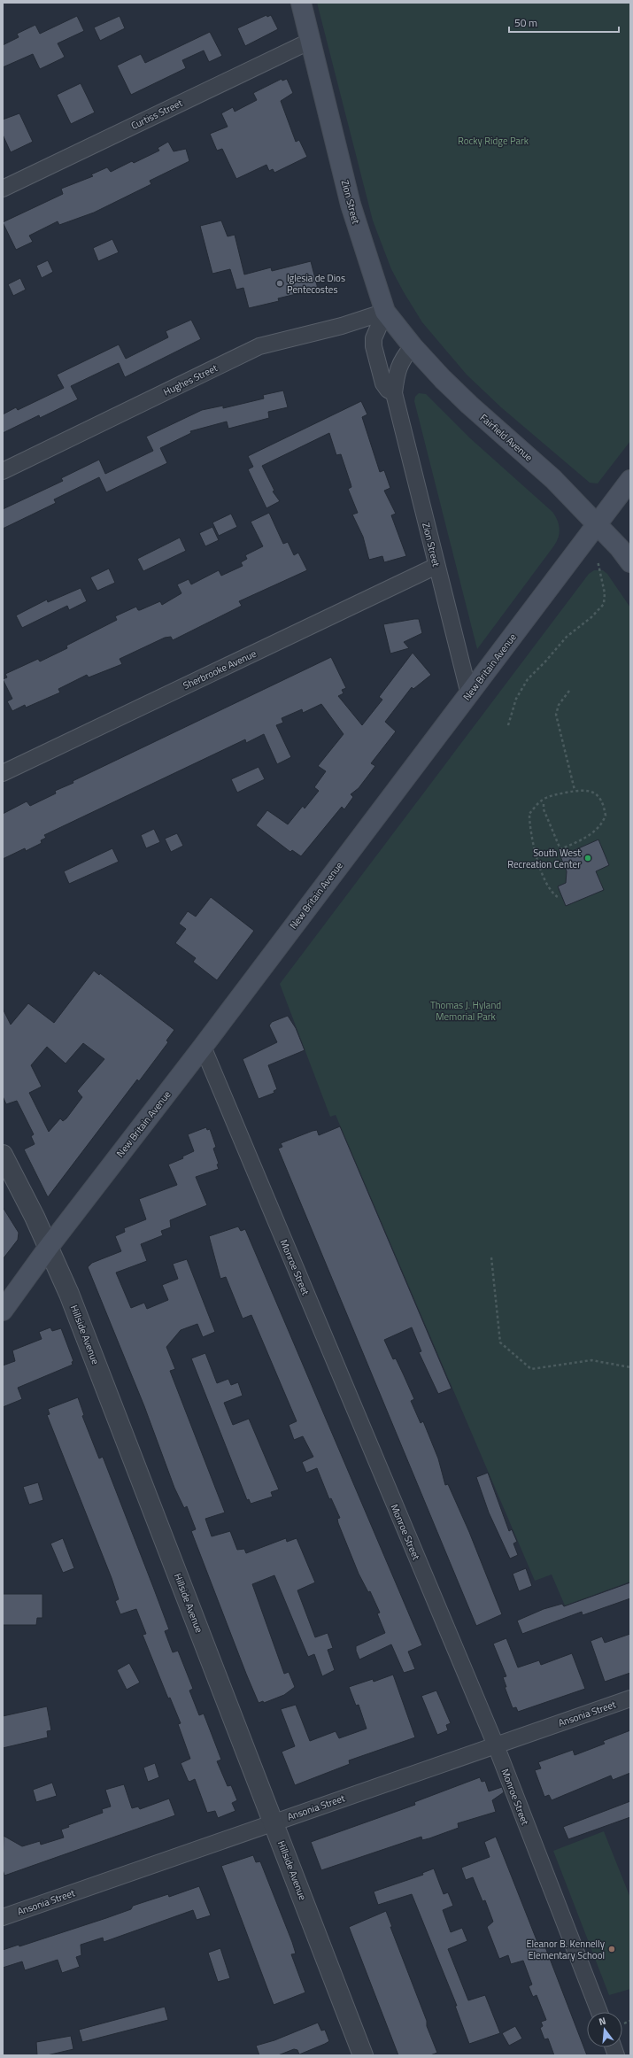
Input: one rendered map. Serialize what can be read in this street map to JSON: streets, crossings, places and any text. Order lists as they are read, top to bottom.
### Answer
{
  "streets": {
    "main road": ["Zion Street", "Fairfield Avenue", "New Britain Avenue"],
    "street": [
      "Curtiss Street",
      "Hughes Street",
      "Sherbrooke Avenue",
      "Monroe Street",
      "Hillside Avenue",
      "Ansonia Street"
    ]
  },
  "crossings": [
    ["Curtiss Street", "Zion Street"],
    ["Zion Street", "Hughes Street"],
    ["Zion Street", "Fairfield Avenue"],
    ["Zion Street", "New Britain Avenue"],
    ["Zion Street", "Sherbrooke Avenue"],
    ["Hughes Street", "Fairfield Avenue"],
    ["Fairfield Avenue", "New Britain Avenue"],
    ["New Britain Avenue", "Monroe Street"],
    ["New Britain Avenue", "Hillside Avenue"],
    ["Monroe Street", "Ansonia Street"],
    ["Hillside Avenue", "Ansonia Street"]
  ],
  "parks": ["Rocky Ridge Park", "Thomas J. Hyland Memorial Park"],
  "places": ["Iglesia de Dios Pentecostes", "South West Recreation Center", "Eleanor B. Kennelly Elementary School"],
  "scale_bar": "50 m",
  "north": "top"
}
